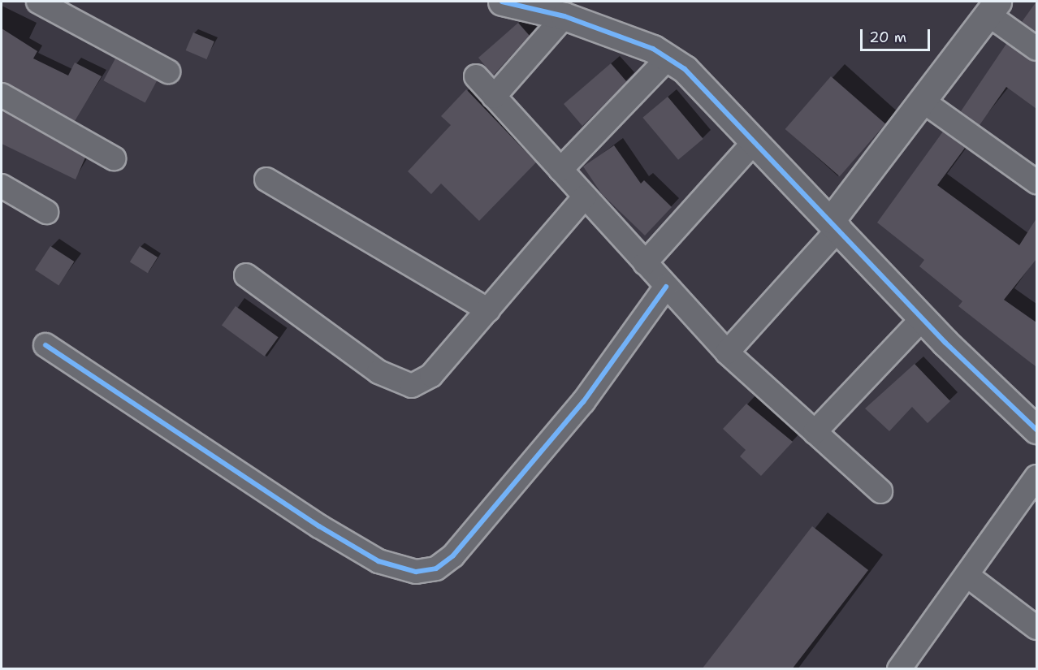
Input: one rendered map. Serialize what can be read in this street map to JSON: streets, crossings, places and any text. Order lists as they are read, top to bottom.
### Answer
{
  "scale_bar": "20 m"
}
